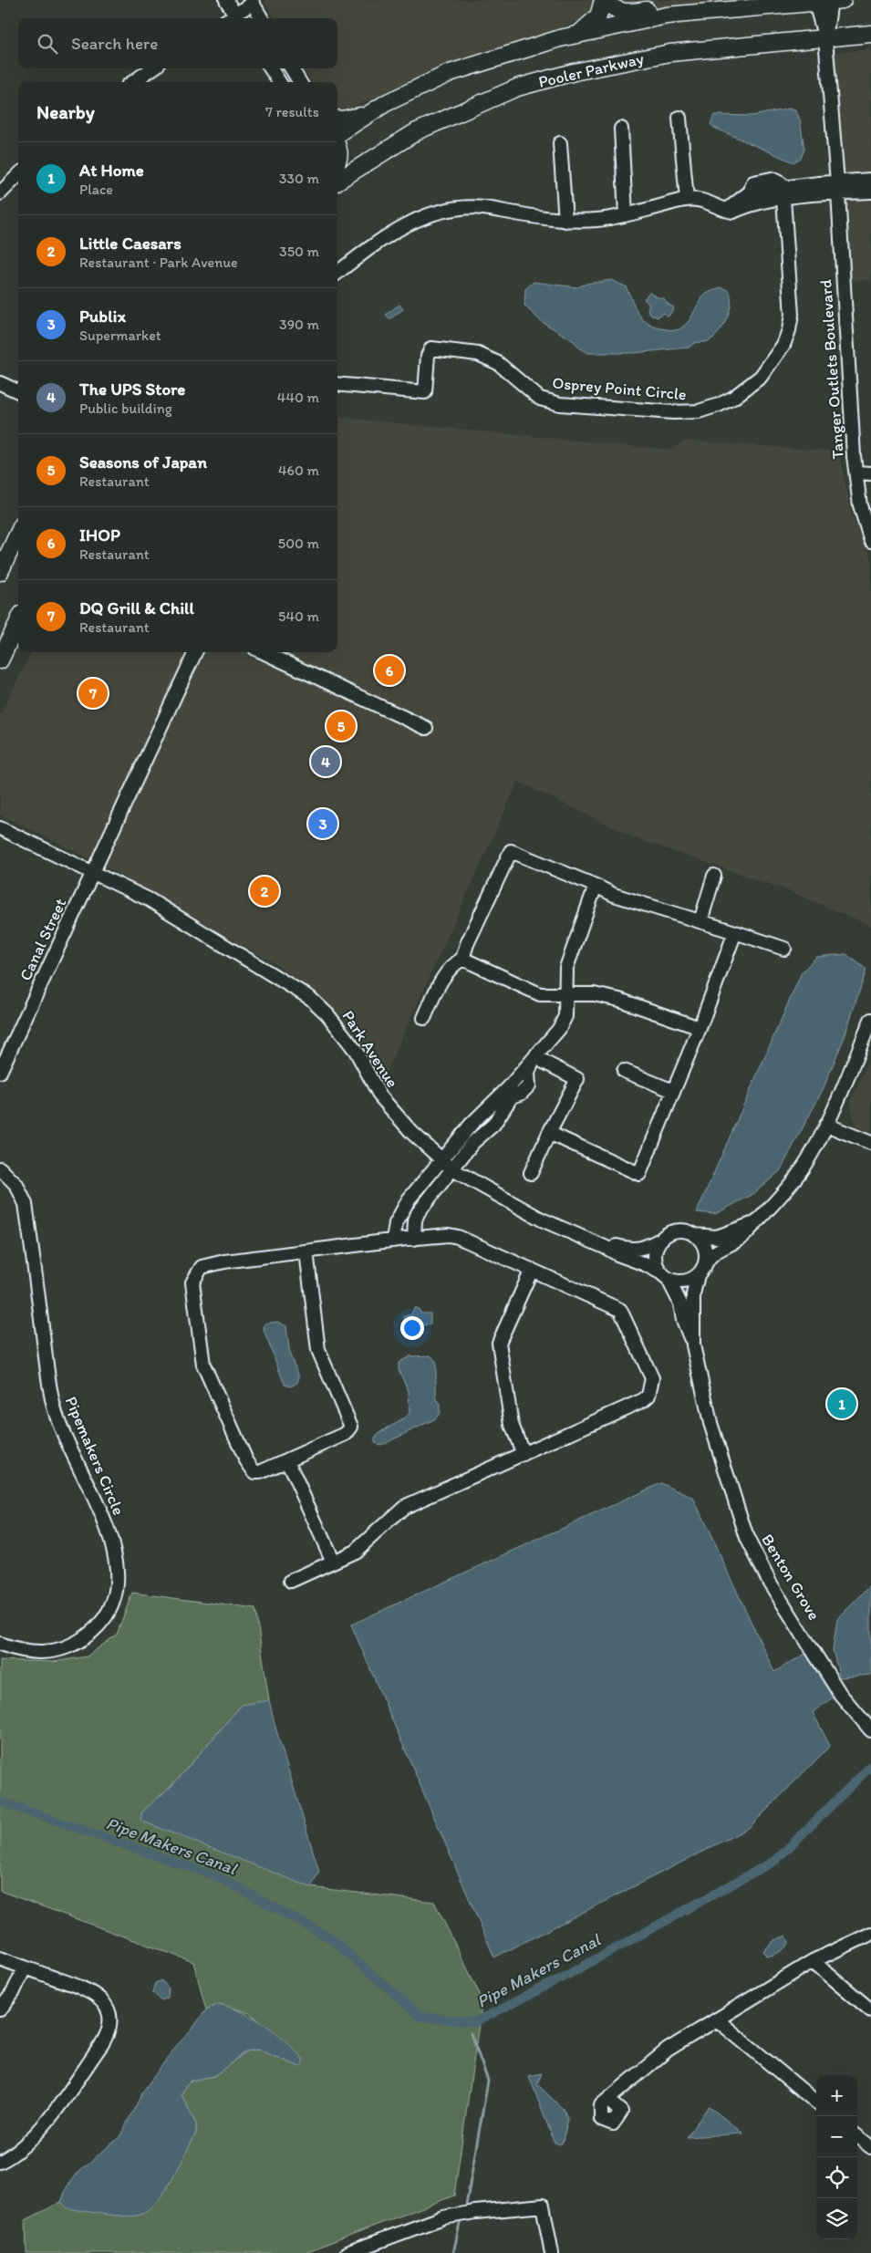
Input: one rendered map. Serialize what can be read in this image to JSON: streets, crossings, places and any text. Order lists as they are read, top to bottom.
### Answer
{
  "streets": {
    "main road": ["Pooler Parkway"],
    "street": [
      "Tanger Outlets Boulevard",
      "Osprey Point Circle",
      "Canal Street",
      "Park Avenue",
      "Pipemakers Circle",
      "Benton Grove"
    ]
  },
  "crossings": [
    ["Pooler Parkway", "Tanger Outlets Boulevard"],
    ["Canal Street", "Park Avenue"],
    ["Park Avenue", "Benton Grove"]
  ],
  "water": ["Pipe Makers Canal"],
  "page": {
    "search": "Search here",
    "heading": ["Nearby", "7 results"],
    "list": [
      {
        "mark": "1",
        "name": "At Home",
        "note": "Place",
        "value": "330 m"
      },
      {
        "mark": "2",
        "name": "Little Caesars",
        "note": "Restaurant · Park Avenue",
        "value": "350 m"
      },
      {
        "mark": "3",
        "name": "Publix",
        "note": "Supermarket",
        "value": "390 m"
      },
      {
        "mark": "4",
        "name": "The UPS Store",
        "note": "Public building",
        "value": "440 m"
      },
      {
        "mark": "5",
        "name": "Seasons of Japan",
        "note": "Restaurant",
        "value": "460 m"
      },
      {
        "mark": "6",
        "name": "IHOP",
        "note": "Restaurant",
        "value": "500 m"
      },
      {
        "mark": "7",
        "name": "DQ Grill & Chill",
        "note": "Restaurant",
        "value": "540 m"
      }
    ],
    "pins": [
      "6",
      "7",
      "5",
      "4",
      "3",
      "2",
      "1"
    ],
    "map_buttons": ["+", "−"]
  }
}
